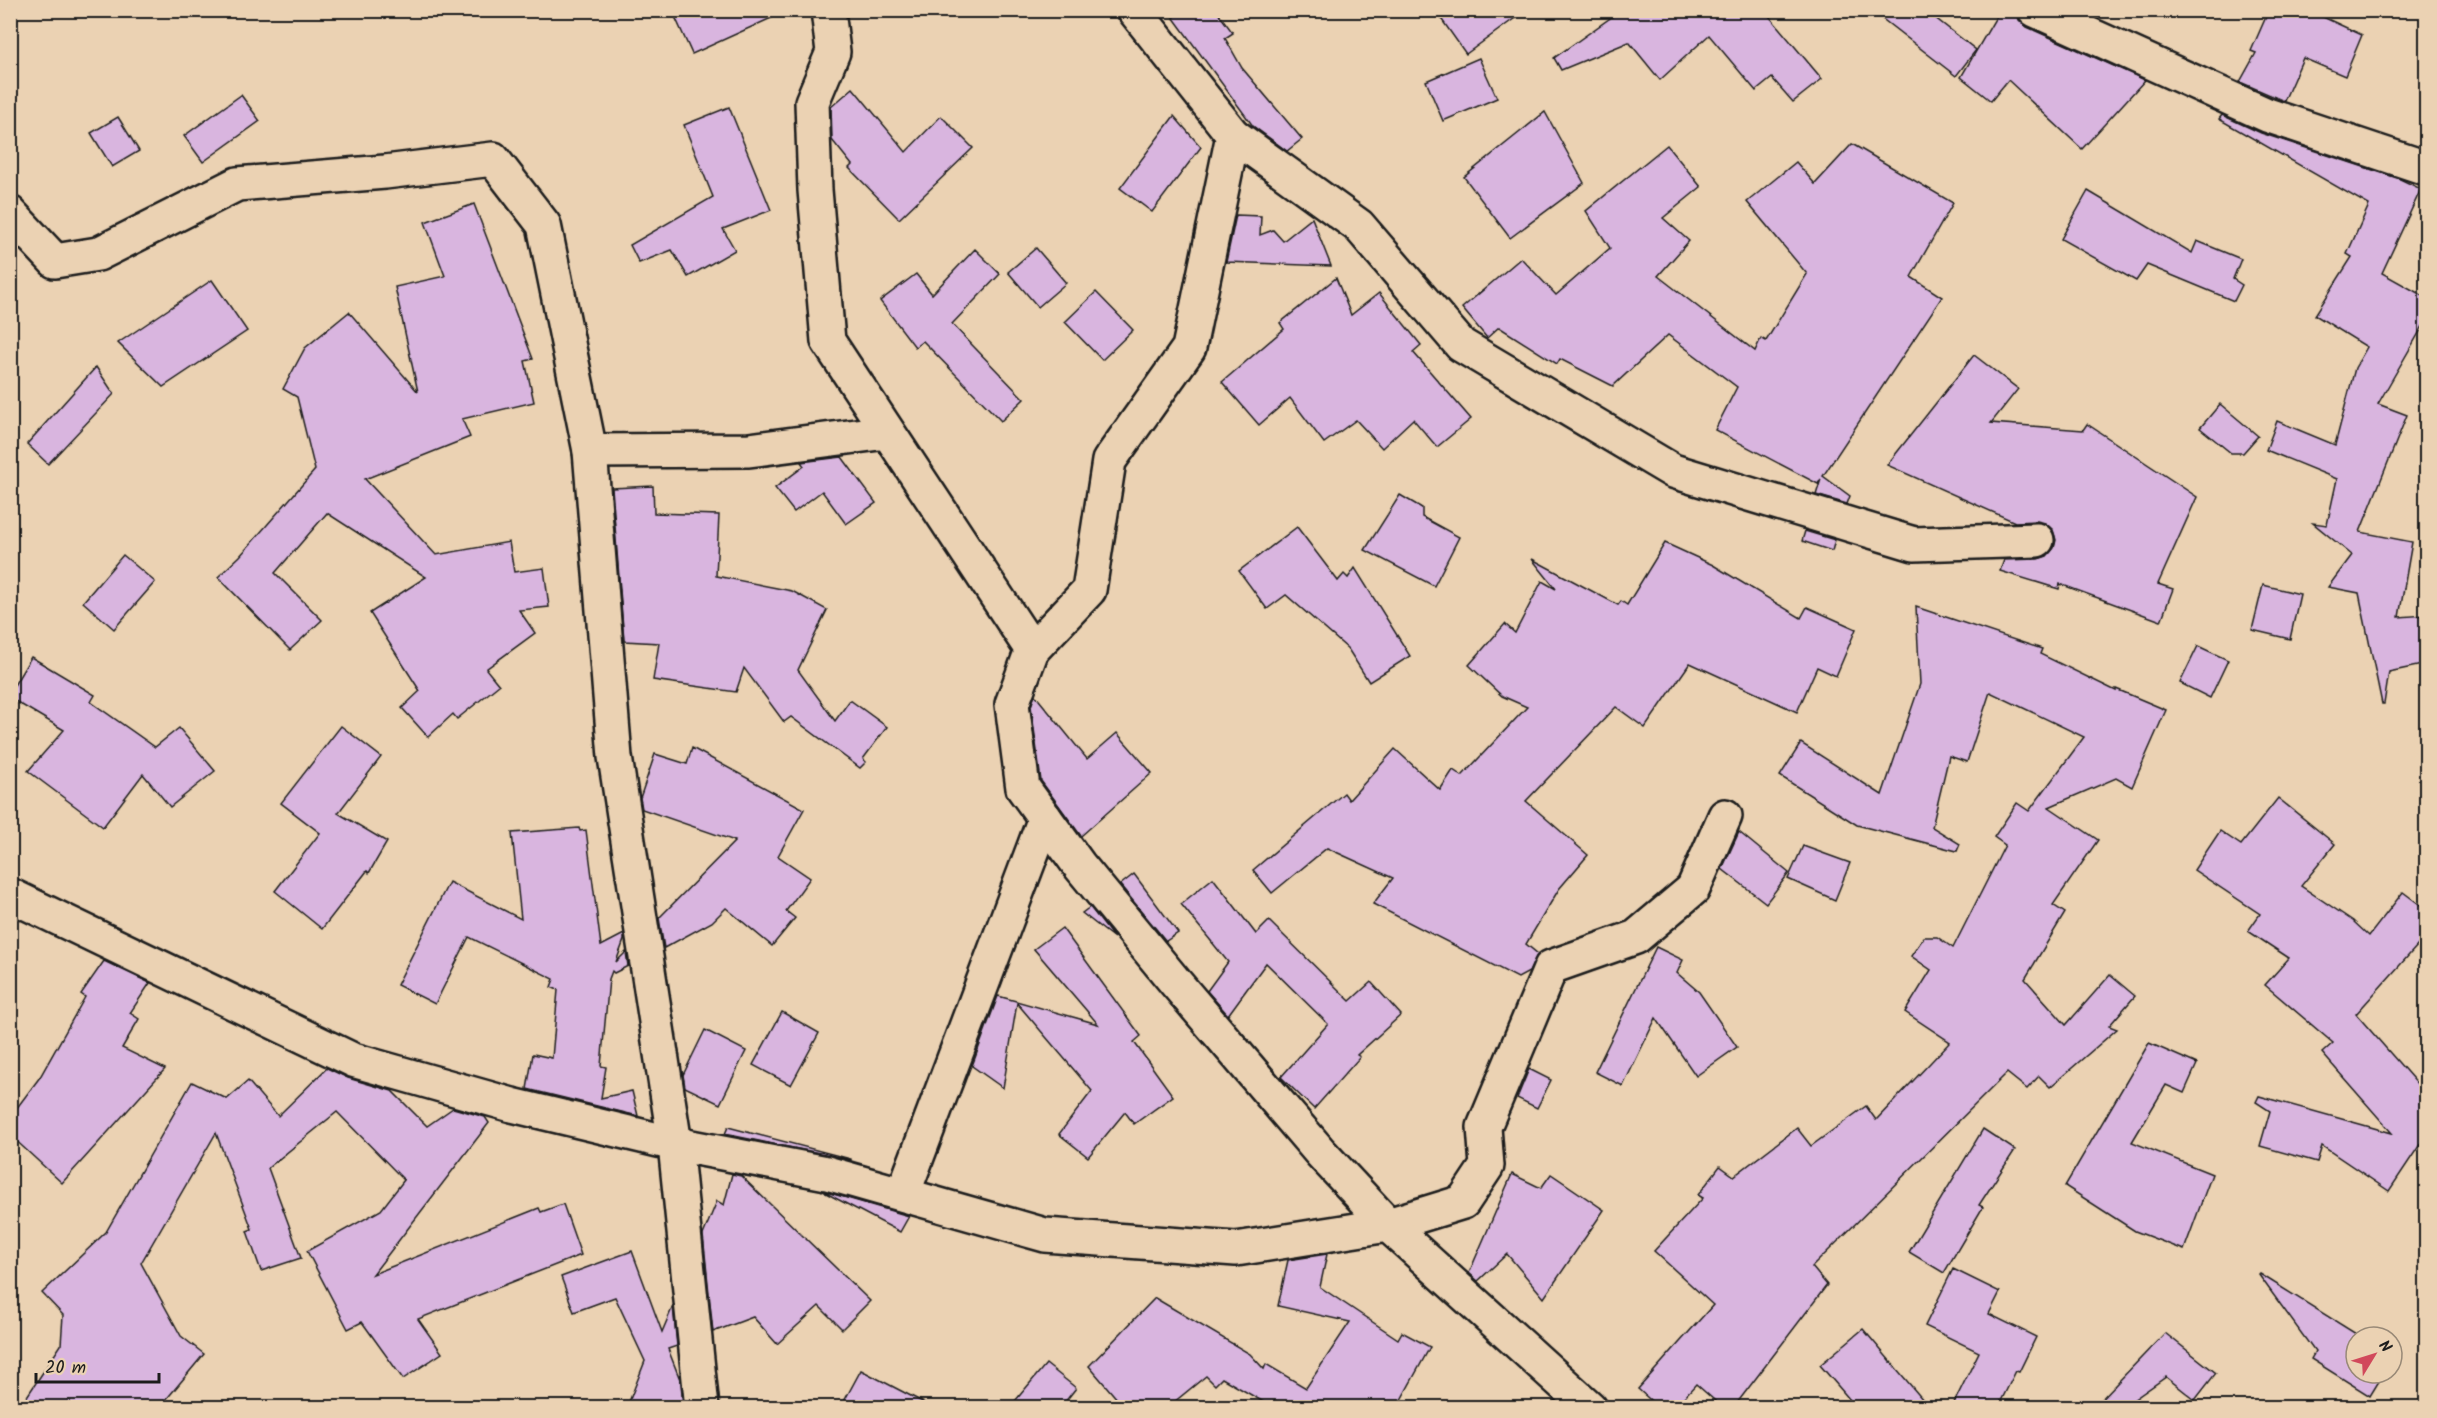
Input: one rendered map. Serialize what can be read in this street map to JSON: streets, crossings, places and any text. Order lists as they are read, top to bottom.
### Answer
{
  "scale_bar": "20 m",
  "north": "top right"
}
